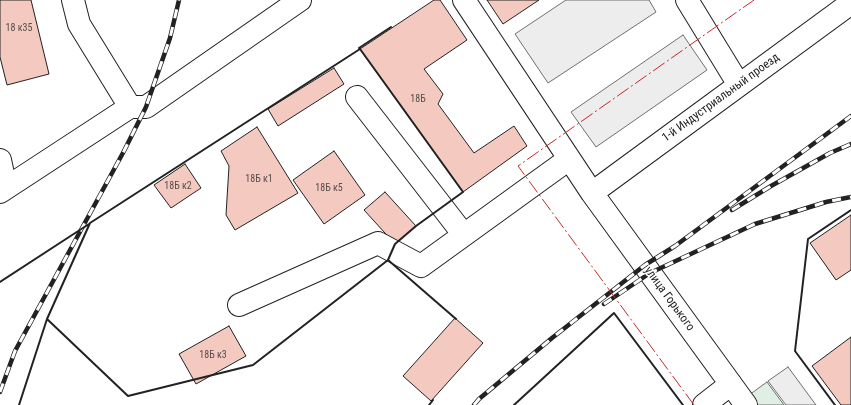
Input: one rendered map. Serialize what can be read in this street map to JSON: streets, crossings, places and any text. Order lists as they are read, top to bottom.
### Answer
{
  "streets": {
    "street": ["1-й Индустриальный проезд", "улица Горького"]
  },
  "crossings": [
    ["1-й Индустриальный проезд", "улица Горького"]
  ],
  "house_numbers": [
    "18 к35",
    "18Б",
    "18Б к1",
    "18Б к2",
    "18Б к5",
    "18Б к3"
  ]
}
